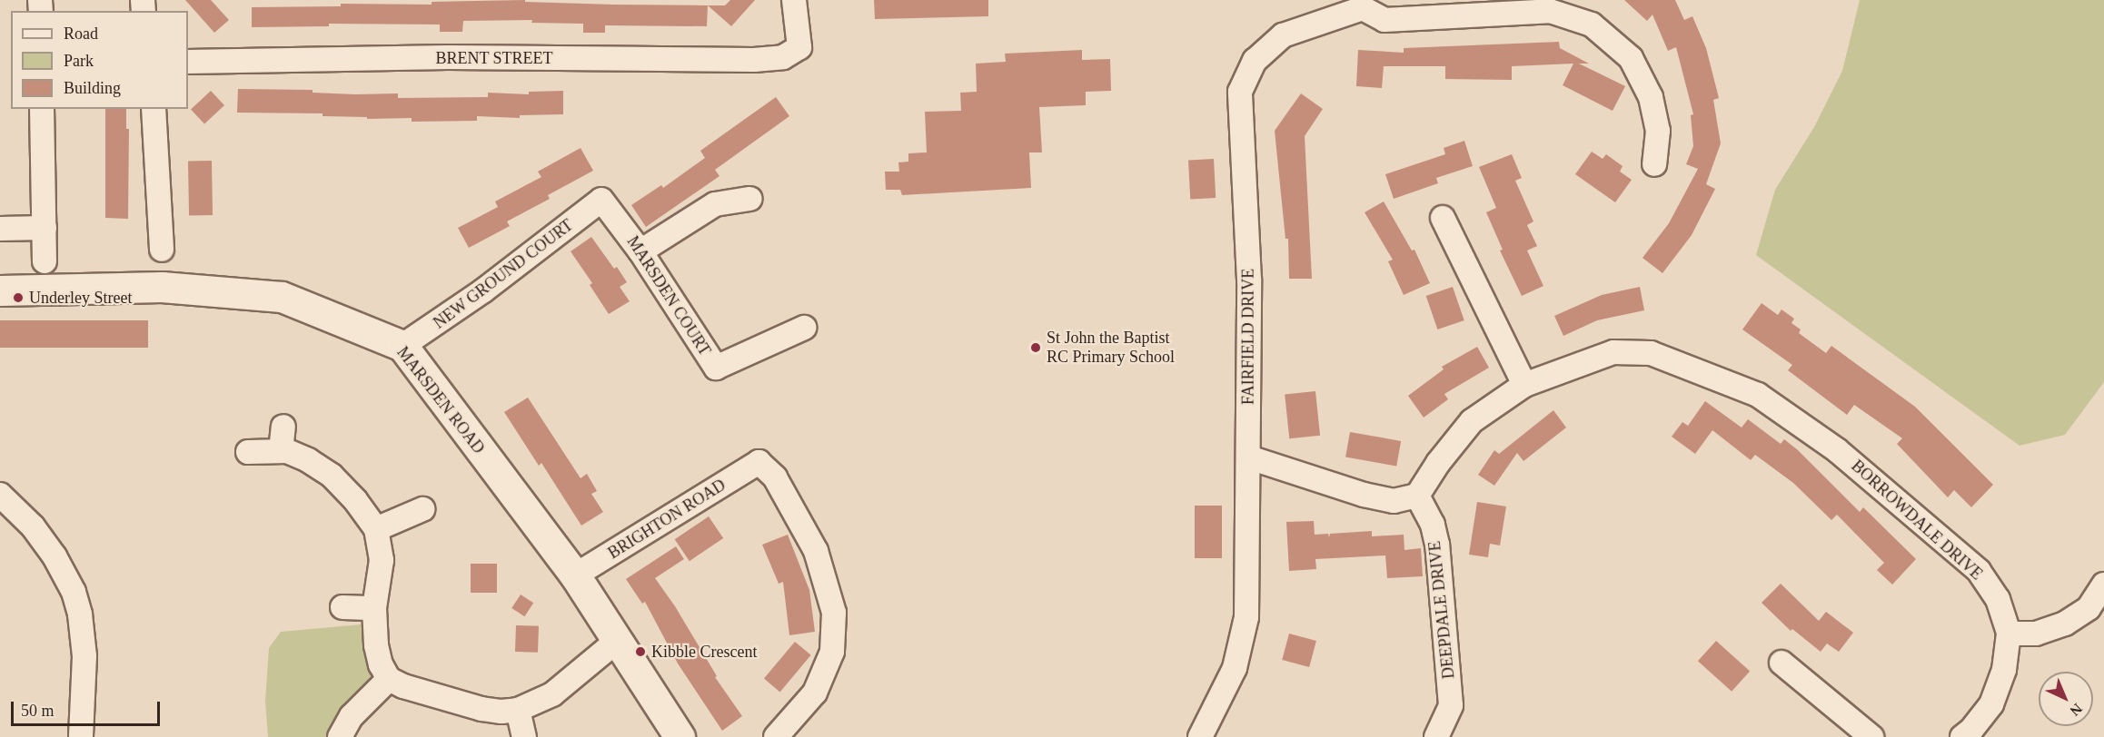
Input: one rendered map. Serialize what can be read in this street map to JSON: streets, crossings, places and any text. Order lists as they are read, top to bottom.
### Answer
{
  "streets": {
    "street": [
      "BRENT STREET",
      "NEW GROUND COURT",
      "MARSDEN COURT",
      "FAIRFIELD DRIVE",
      "MARSDEN ROAD",
      "BRIGHTON ROAD",
      "BORROWDALE DRIVE",
      "DEEPDALE DRIVE"
    ]
  },
  "crossings": [
    ["NEW GROUND COURT", "MARSDEN COURT"],
    ["NEW GROUND COURT", "MARSDEN ROAD"],
    ["MARSDEN ROAD", "BRIGHTON ROAD"]
  ],
  "places": ["Underley Street", "St John the Baptist RC Primary School", "Kibble Crescent"],
  "legend": ["Road", "Park", "Building"],
  "scale_bar": "50 m",
  "north": "bottom right"
}
